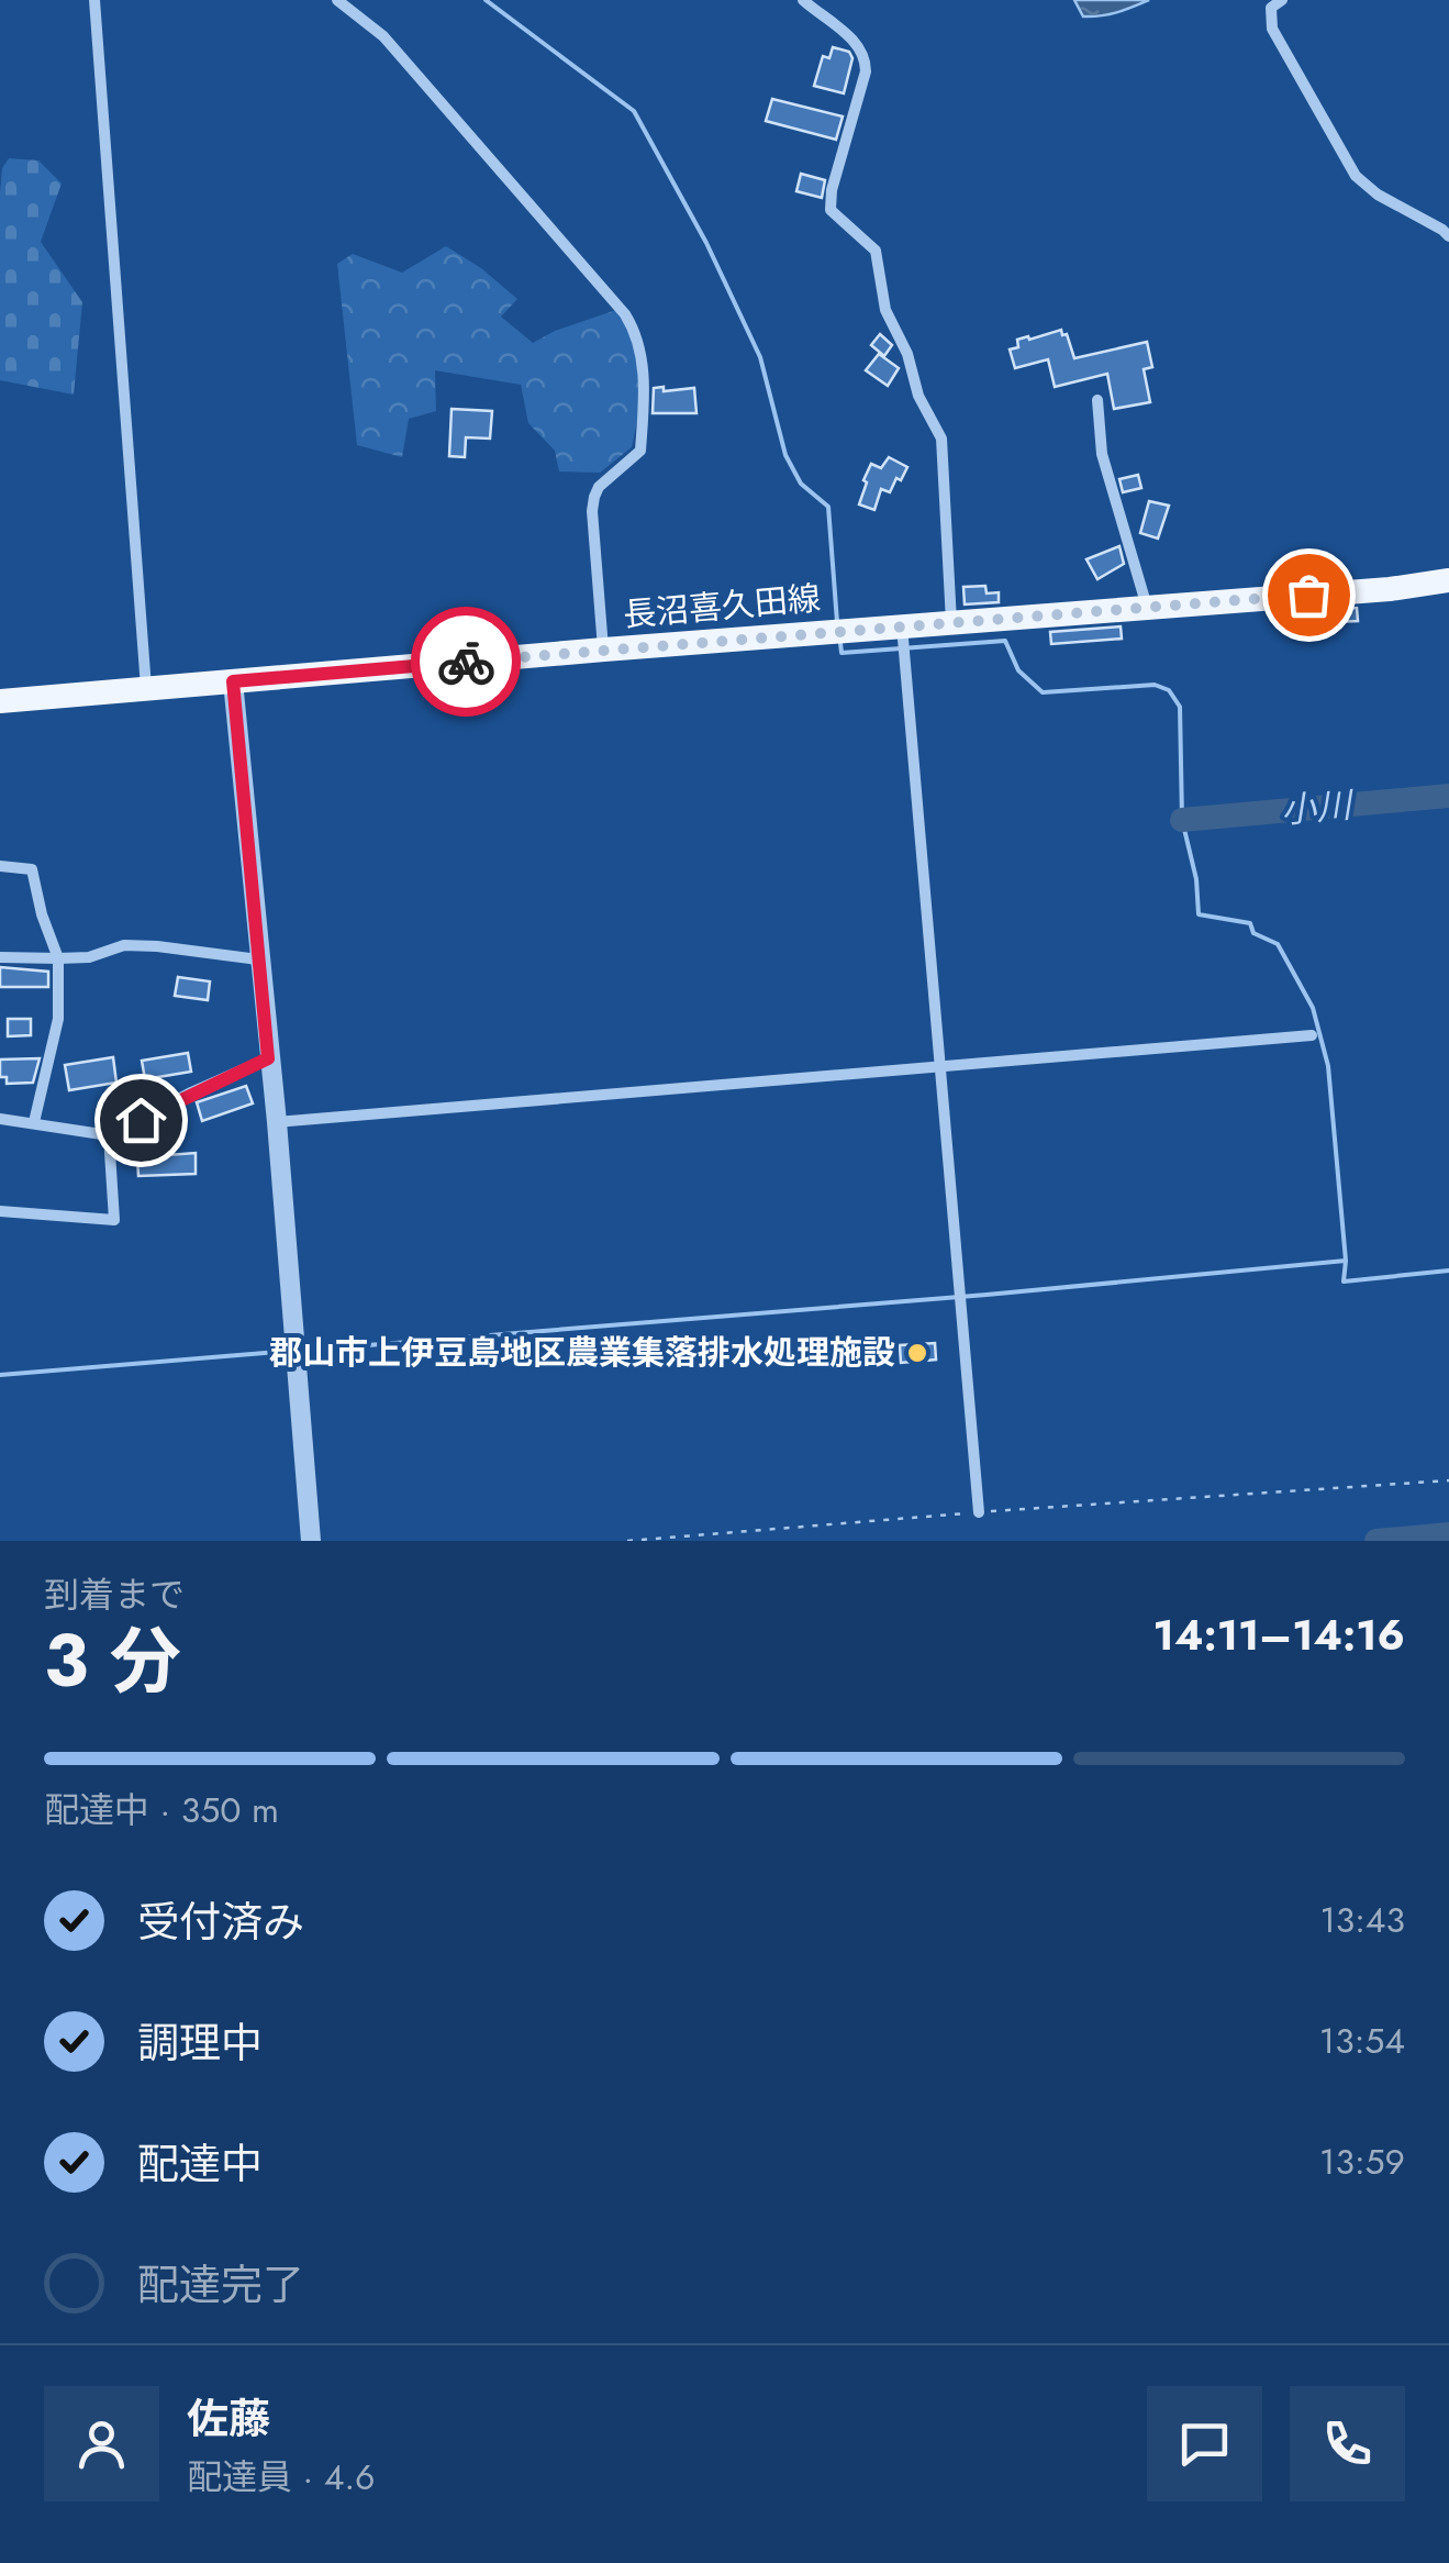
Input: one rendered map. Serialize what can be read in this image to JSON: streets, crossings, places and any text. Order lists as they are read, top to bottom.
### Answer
{
  "streets": {
    "main road": ["長沼喜久田線"]
  },
  "water": ["小川"],
  "places": ["郡山市上伊豆島地区農業集落排水処理施設"],
  "page": {
    "heading": ["3 分", "到着まで", "14:11–14:16"],
    "panel": ["佐藤", "配達員 · 4.6"],
    "bar": "配達中 · 350 m",
    "list": [
      ["受付済み", "13:43"],
      ["調理中", "13:54"],
      ["配達中", "13:59"],
      "配達完了"
    ]
  }
}
